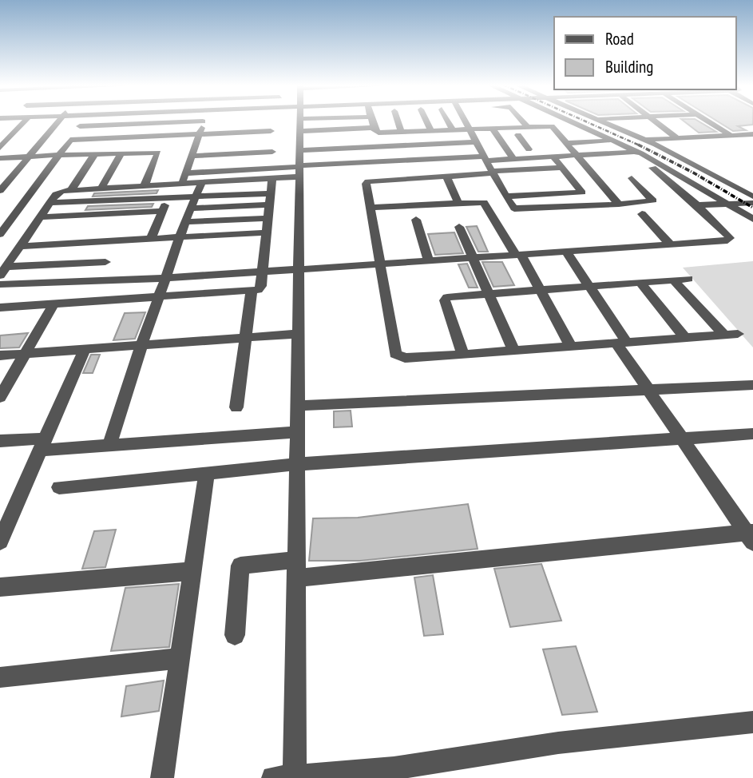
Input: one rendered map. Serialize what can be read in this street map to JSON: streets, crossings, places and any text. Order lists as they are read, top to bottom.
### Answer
{
  "legend": ["Road", "Building"]
}
